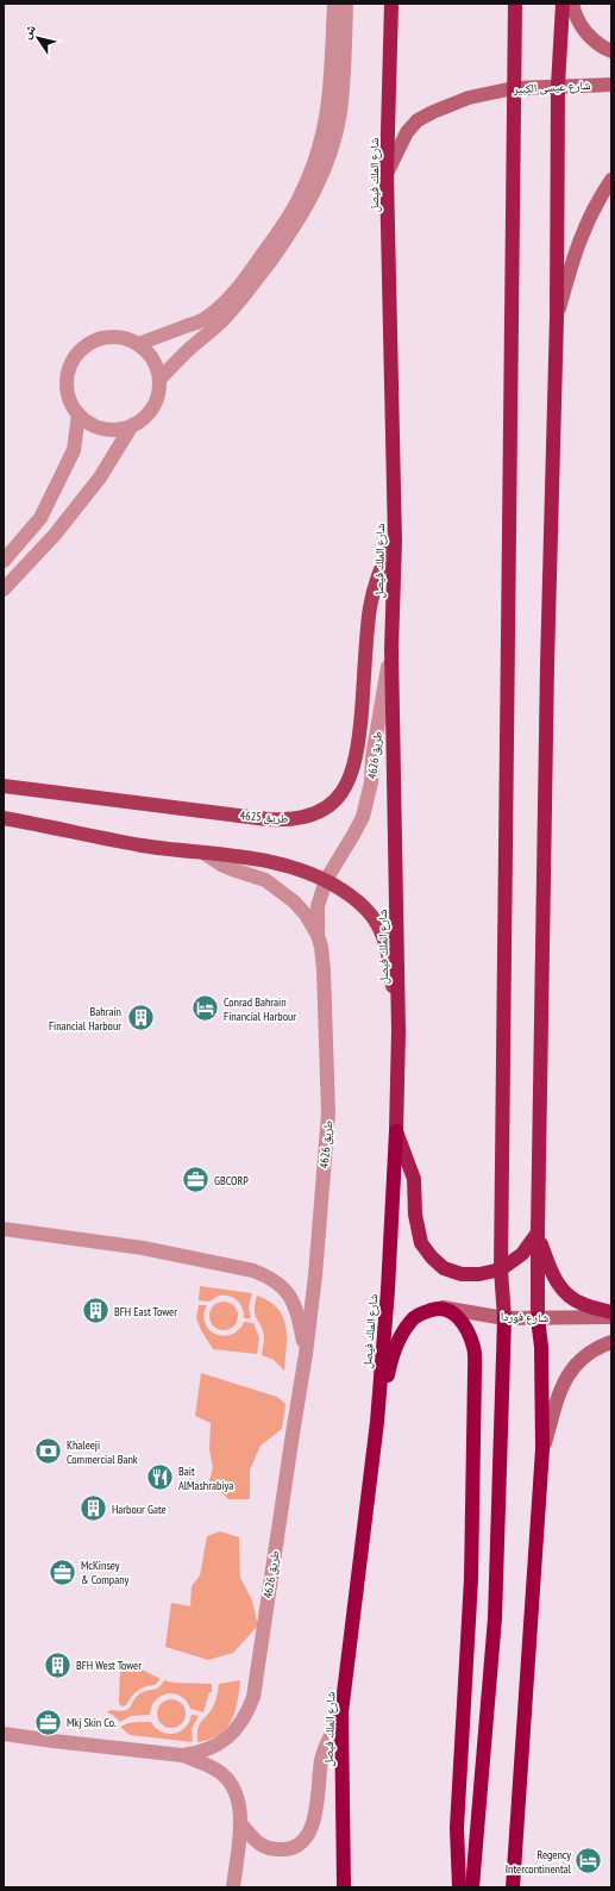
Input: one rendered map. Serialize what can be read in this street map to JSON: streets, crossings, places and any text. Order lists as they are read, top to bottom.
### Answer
{
  "streets": {
    "highway": ["شارع الملك فيصل"],
    "main road": ["شارع عيسى الكبير", "طريق 4625", "شارع فوردا"],
    "street": ["طريق 4626"]
  },
  "crossings": [
    ["شارع عيسى الكبير", "شارع الملك فيصل"],
    ["شارع الملك فيصل", "طريق 4626"],
    ["شارع الملك فيصل", "طريق 4625"]
  ],
  "places": {
    "hotel": ["Conrad Bahrain Financial Harbour", "Regency Intercontinental"],
    "building": [
      "Bahrain Financial Harbour",
      "BFH East Tower",
      "Harbour Gate",
      "BFH West Tower"
    ],
    "office": ["GBCORP", "McKinsey & Company", "Mkj Skin Co."],
    "bank": ["Khaleeji Commercial Bank"],
    "restaurant": ["Bait AlMashrabiya"]
  },
  "north": "top left"
}
